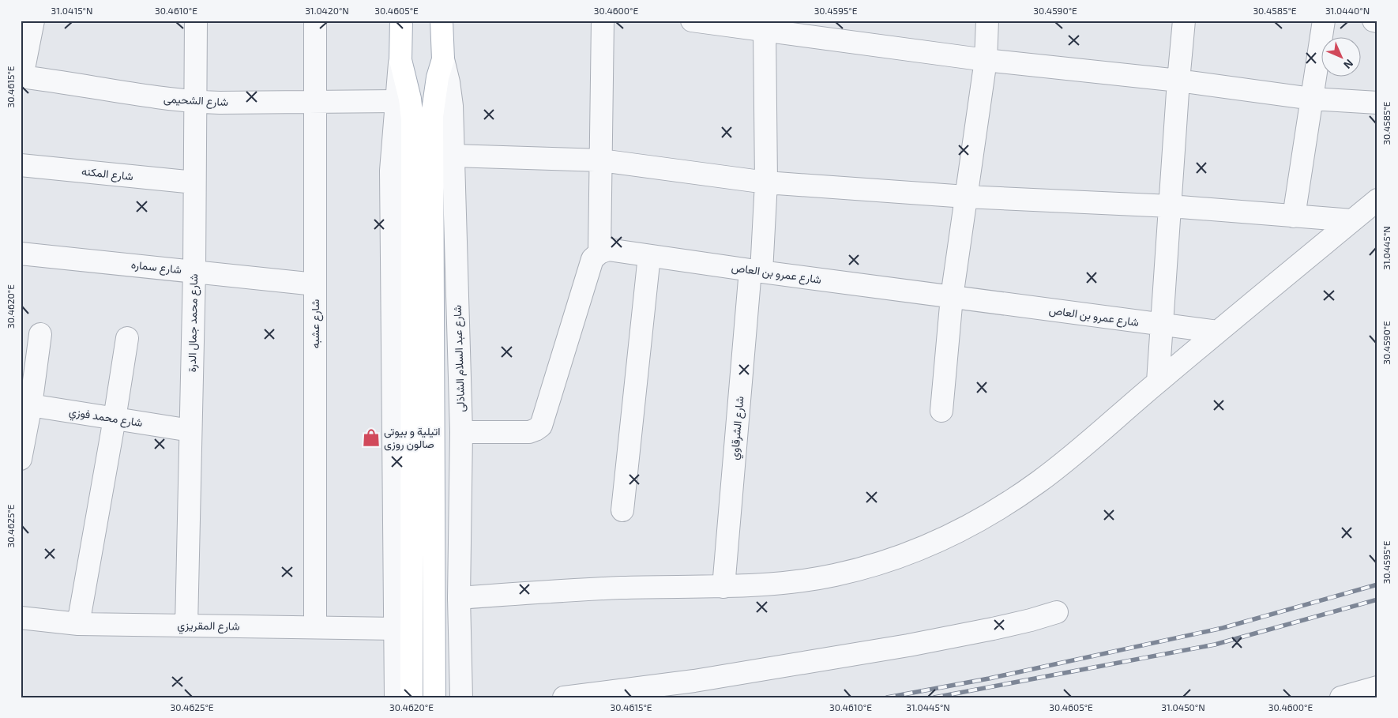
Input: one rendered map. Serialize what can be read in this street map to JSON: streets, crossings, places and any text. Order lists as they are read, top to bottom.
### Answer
{
  "streets": {
    "main road": ["شارع عبد السلام الشاذلى"],
    "street": [
      "شارع الشحيمى",
      "شارع المكنه",
      "شارع سماره",
      "شارع عمرو بن العاص",
      "شارع محمد جمال الدرة",
      "شارع عشبه",
      "شارع محمد فوزي",
      "شارع الشرقاوي",
      "شارع المقريزي"
    ]
  },
  "crossings": [
    ["شارع الشحيمى", "شارع محمد جمال الدرة"],
    ["شارع الشحيمى", "شارع عشبه"],
    ["شارع المكنه", "شارع محمد جمال الدرة"],
    ["شارع سماره", "شارع محمد جمال الدرة"],
    ["شارع سماره", "شارع عشبه"],
    ["شارع عمرو بن العاص", "شارع الشرقاوي"],
    ["شارع محمد جمال الدرة", "شارع محمد فوزي"],
    ["شارع محمد جمال الدرة", "شارع المقريزي"],
    ["شارع عشبه", "شارع المقريزي"]
  ],
  "places": {
    "shop": ["اتيلية و بيوتى صالون روزى"]
  },
  "north": "bottom right",
  "coordinates": [
    "31.0415°N",
    "30.4610°E",
    "31.0420°N",
    "30.4605°E",
    "30.4600°E",
    "30.4595°E",
    "30.4590°E",
    "30.4585°E",
    "31.0440°N",
    "30.4615°E",
    "31.0445°N",
    "30.4620°E",
    "30.4625°E",
    "31.0450°N"
  ]
}
